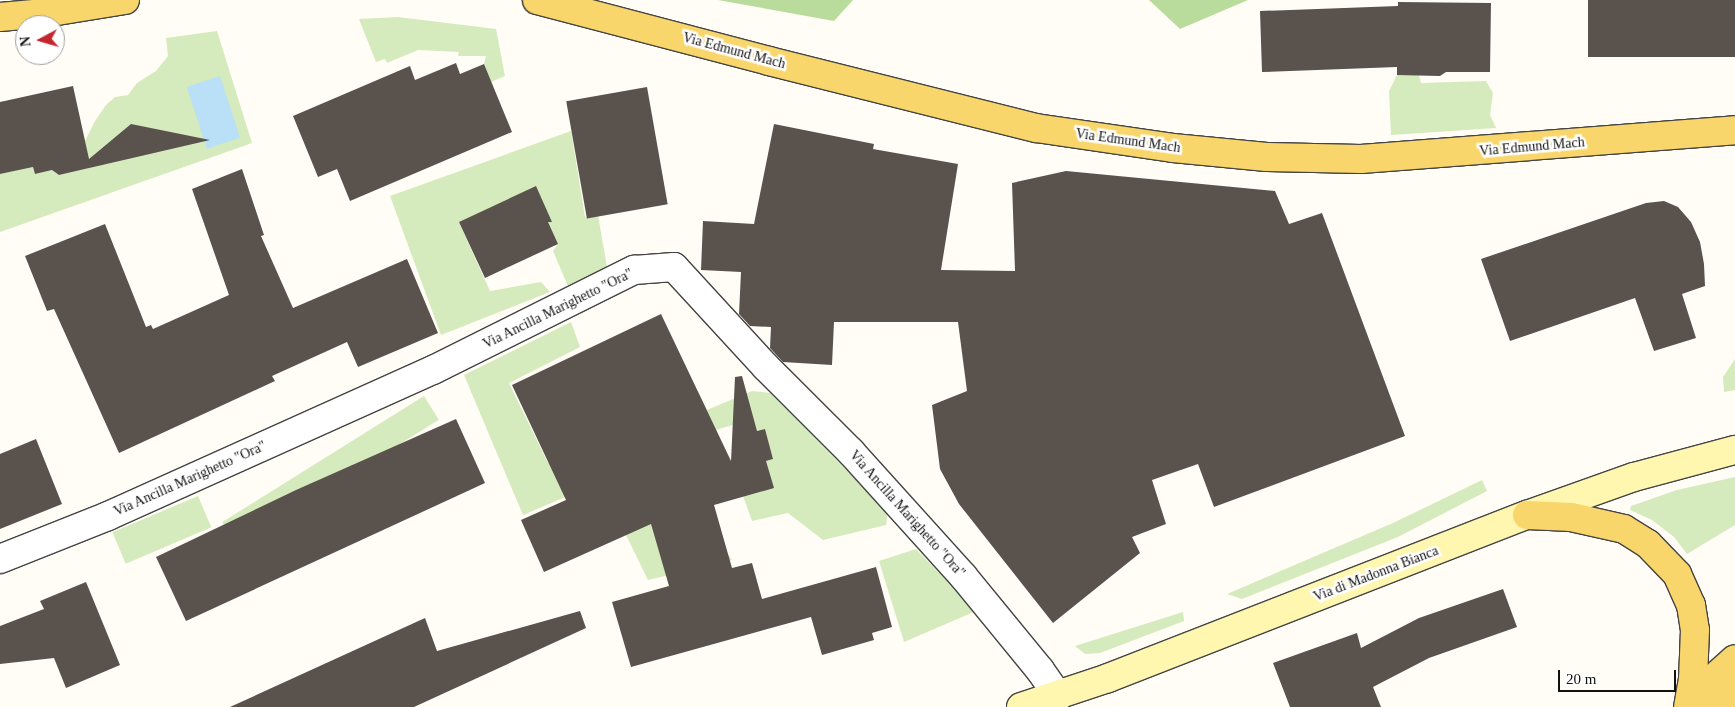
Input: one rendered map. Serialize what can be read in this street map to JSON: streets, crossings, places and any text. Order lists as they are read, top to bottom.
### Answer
{
  "streets": {
    "main road": ["Via Edmund Mach", "Via di Madonna Bianca"],
    "street": ["Via Ancilla Marighetto \"Ora\""]
  },
  "crossings": [
    ["Via Ancilla Marighetto \"Ora\"", "Via di Madonna Bianca"]
  ],
  "scale_bar": "20 m",
  "north": "left"
}
